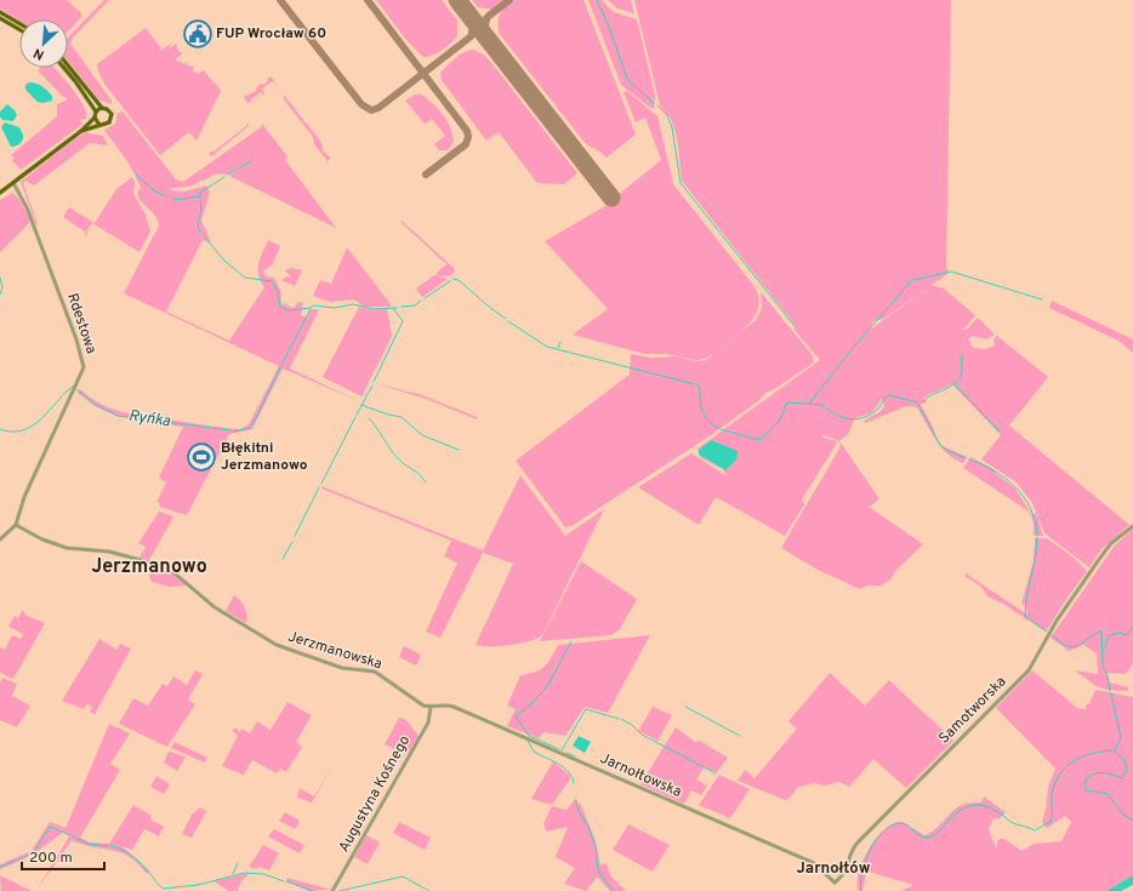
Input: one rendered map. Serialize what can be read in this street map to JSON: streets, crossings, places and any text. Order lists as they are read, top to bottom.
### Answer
{
  "streets": {
    "street": [
      "Rdestowa",
      "Jerzmanowska",
      "Samotworska",
      "Jarnołtowska",
      "Augustyna Kośnego"
    ]
  },
  "crossings": [
    ["Rdestowa", "Jerzmanowska"],
    ["Jerzmanowska", "Jarnołtowska"],
    ["Jerzmanowska", "Augustyna Kośnego"],
    ["Samotworska", "Jarnołtowska"],
    ["Jarnołtowska", "Augustyna Kośnego"]
  ],
  "districts": ["Jerzmanowo", "Jarnołtów"],
  "water": ["Ryńka"],
  "places": {
    "public building": ["FUP Wrocław 60"],
    "sports": ["Błękitni Jerzmanowo"]
  },
  "scale_bar": "200 m",
  "north": "bottom left"
}
